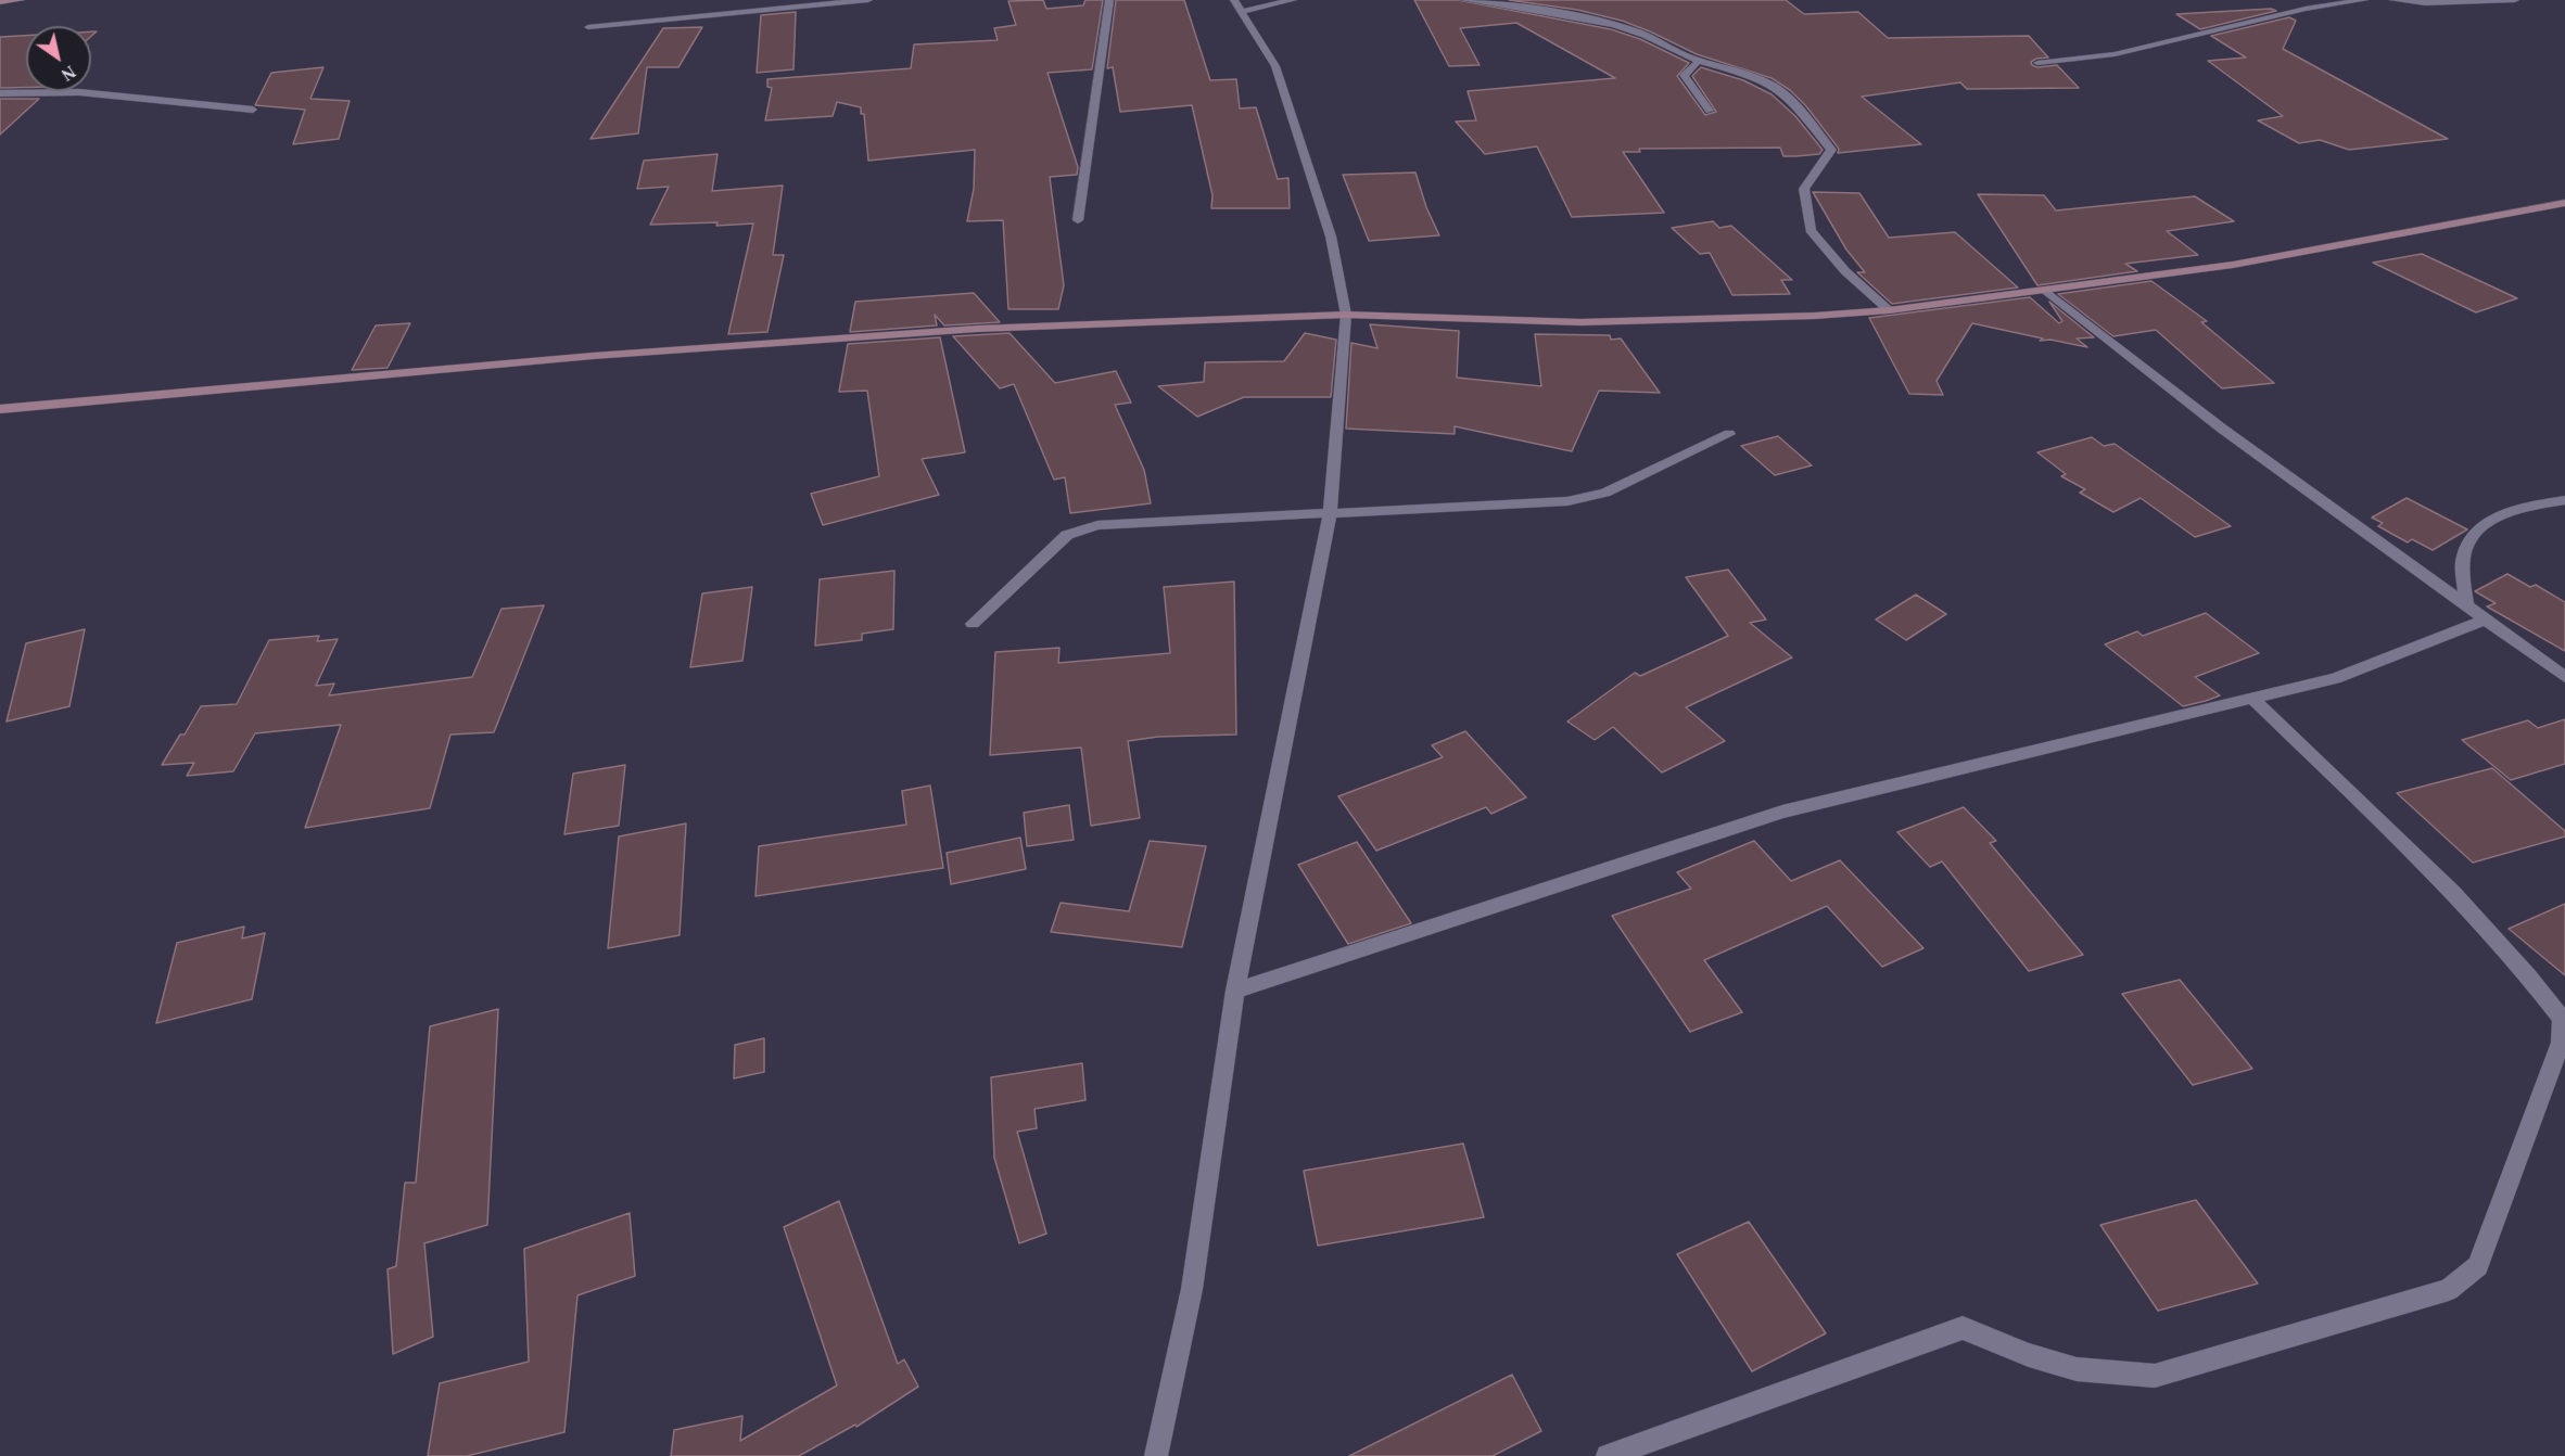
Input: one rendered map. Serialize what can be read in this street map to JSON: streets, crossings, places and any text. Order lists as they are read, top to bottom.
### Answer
{
  "north": "bottom right"
}
